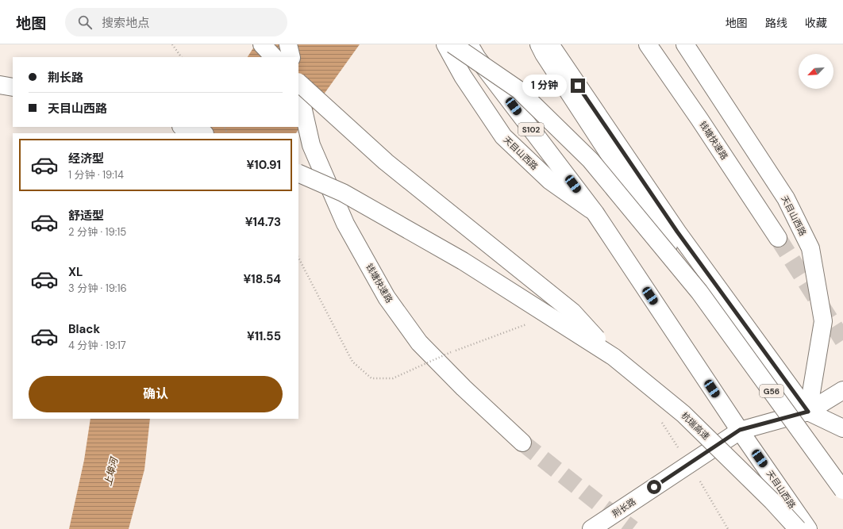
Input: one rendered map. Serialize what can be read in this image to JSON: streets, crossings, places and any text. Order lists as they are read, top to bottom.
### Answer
{
  "streets": {
    "main road": [
      "S102",
      "钱塘快速路",
      "天目山西路",
      "G56",
      "杭瑞高速",
      "荆长路"
    ]
  },
  "crossings": [
    ["天目山西路", "荆长路"]
  ],
  "water": ["上埠河"],
  "north": "bottom left",
  "page": {
    "header": "地图",
    "search": "搜索地点",
    "nav": ["地图", "路线", "收藏"],
    "banner": ["荆长路", "天目山西路"],
    "bubble": "1 分钟",
    "list": [
      {
        "name": "经济型",
        "note": "1 分钟 · 19:14",
        "value": "¥10.91"
      },
      {
        "name": "舒适型",
        "note": "2 分钟 · 19:15",
        "value": "¥14.73"
      },
      {
        "name": "XL",
        "note": "3 分钟 · 19:16",
        "value": "¥18.54"
      },
      {
        "name": "Black",
        "note": "4 分钟 · 19:17",
        "value": "¥11.55"
      }
    ],
    "buttons": "确认"
  }
}
